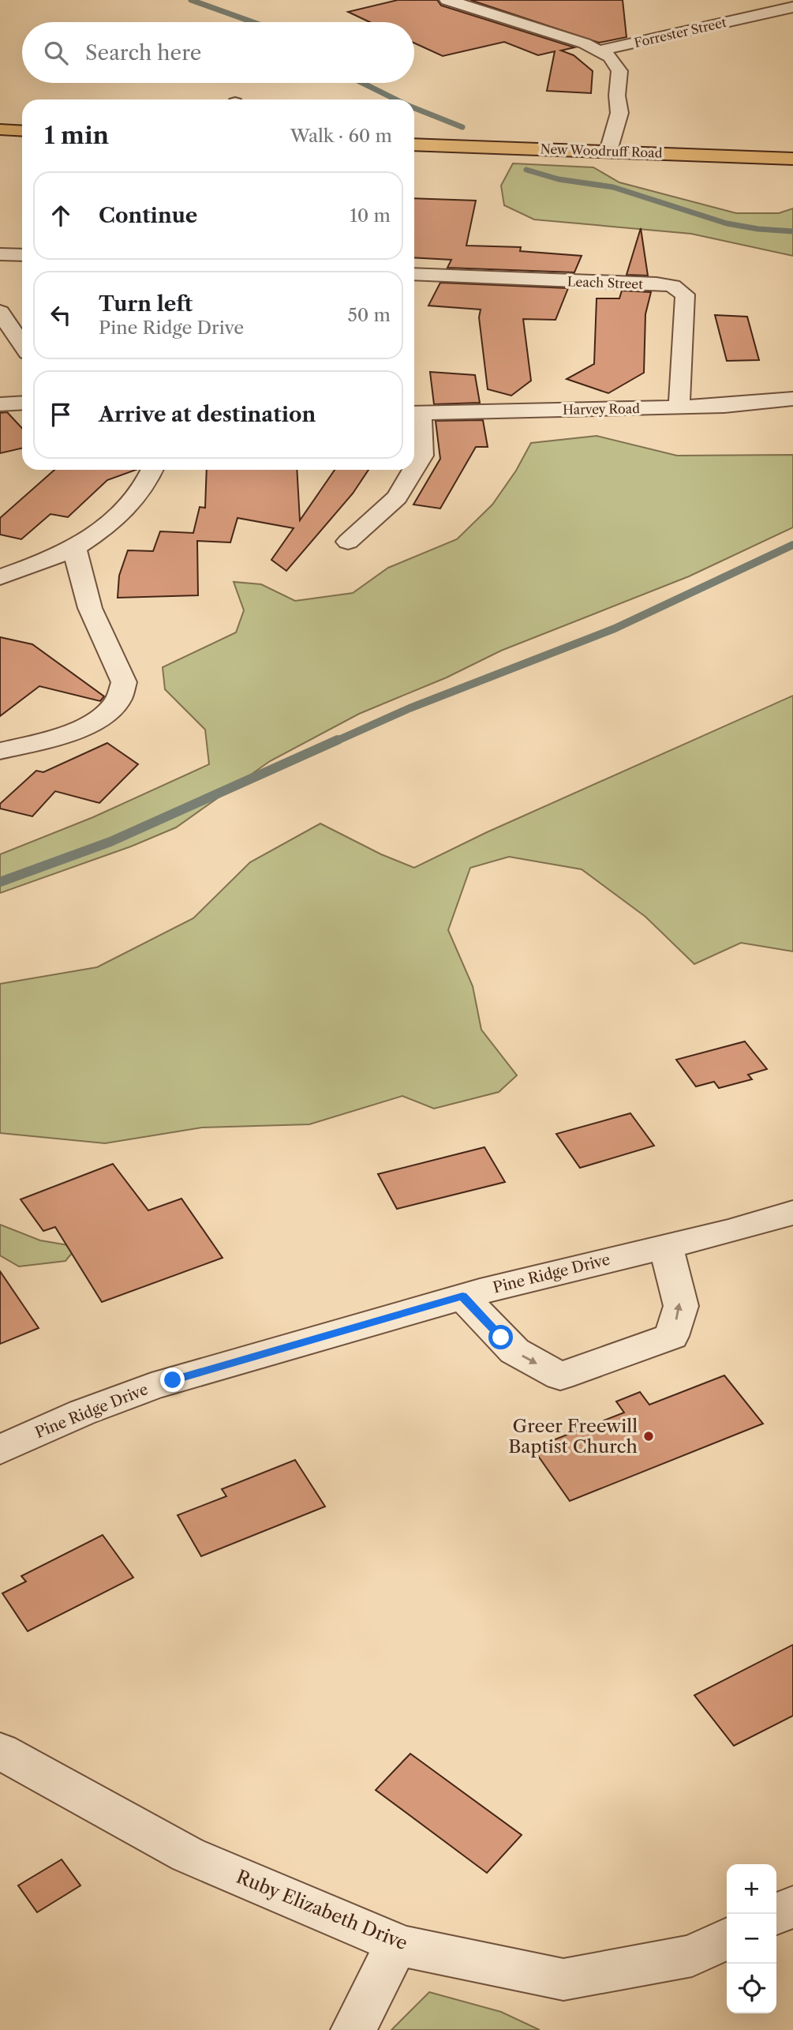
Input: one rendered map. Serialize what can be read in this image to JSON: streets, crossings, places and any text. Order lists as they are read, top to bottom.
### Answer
{
  "streets": {
    "main road": ["New Woodruff Road"],
    "street": [
      "Forrester Street",
      "Leach Street",
      "Harvey Road",
      "Pine Ridge Drive",
      "Ruby Elizabeth Drive"
    ]
  },
  "crossings": [
    ["Leach Street", "Harvey Road"]
  ],
  "places": ["Greer Freewill Baptist Church"],
  "page": {
    "search": "Search here",
    "heading": ["1 min", "Walk · 60 m"],
    "list": [
      ["Continue", "10 m"],
      ["Turn left", "Pine Ridge Drive", "50 m"],
      "Arrive at destination"
    ],
    "map_buttons": ["+", "−"]
  }
}
